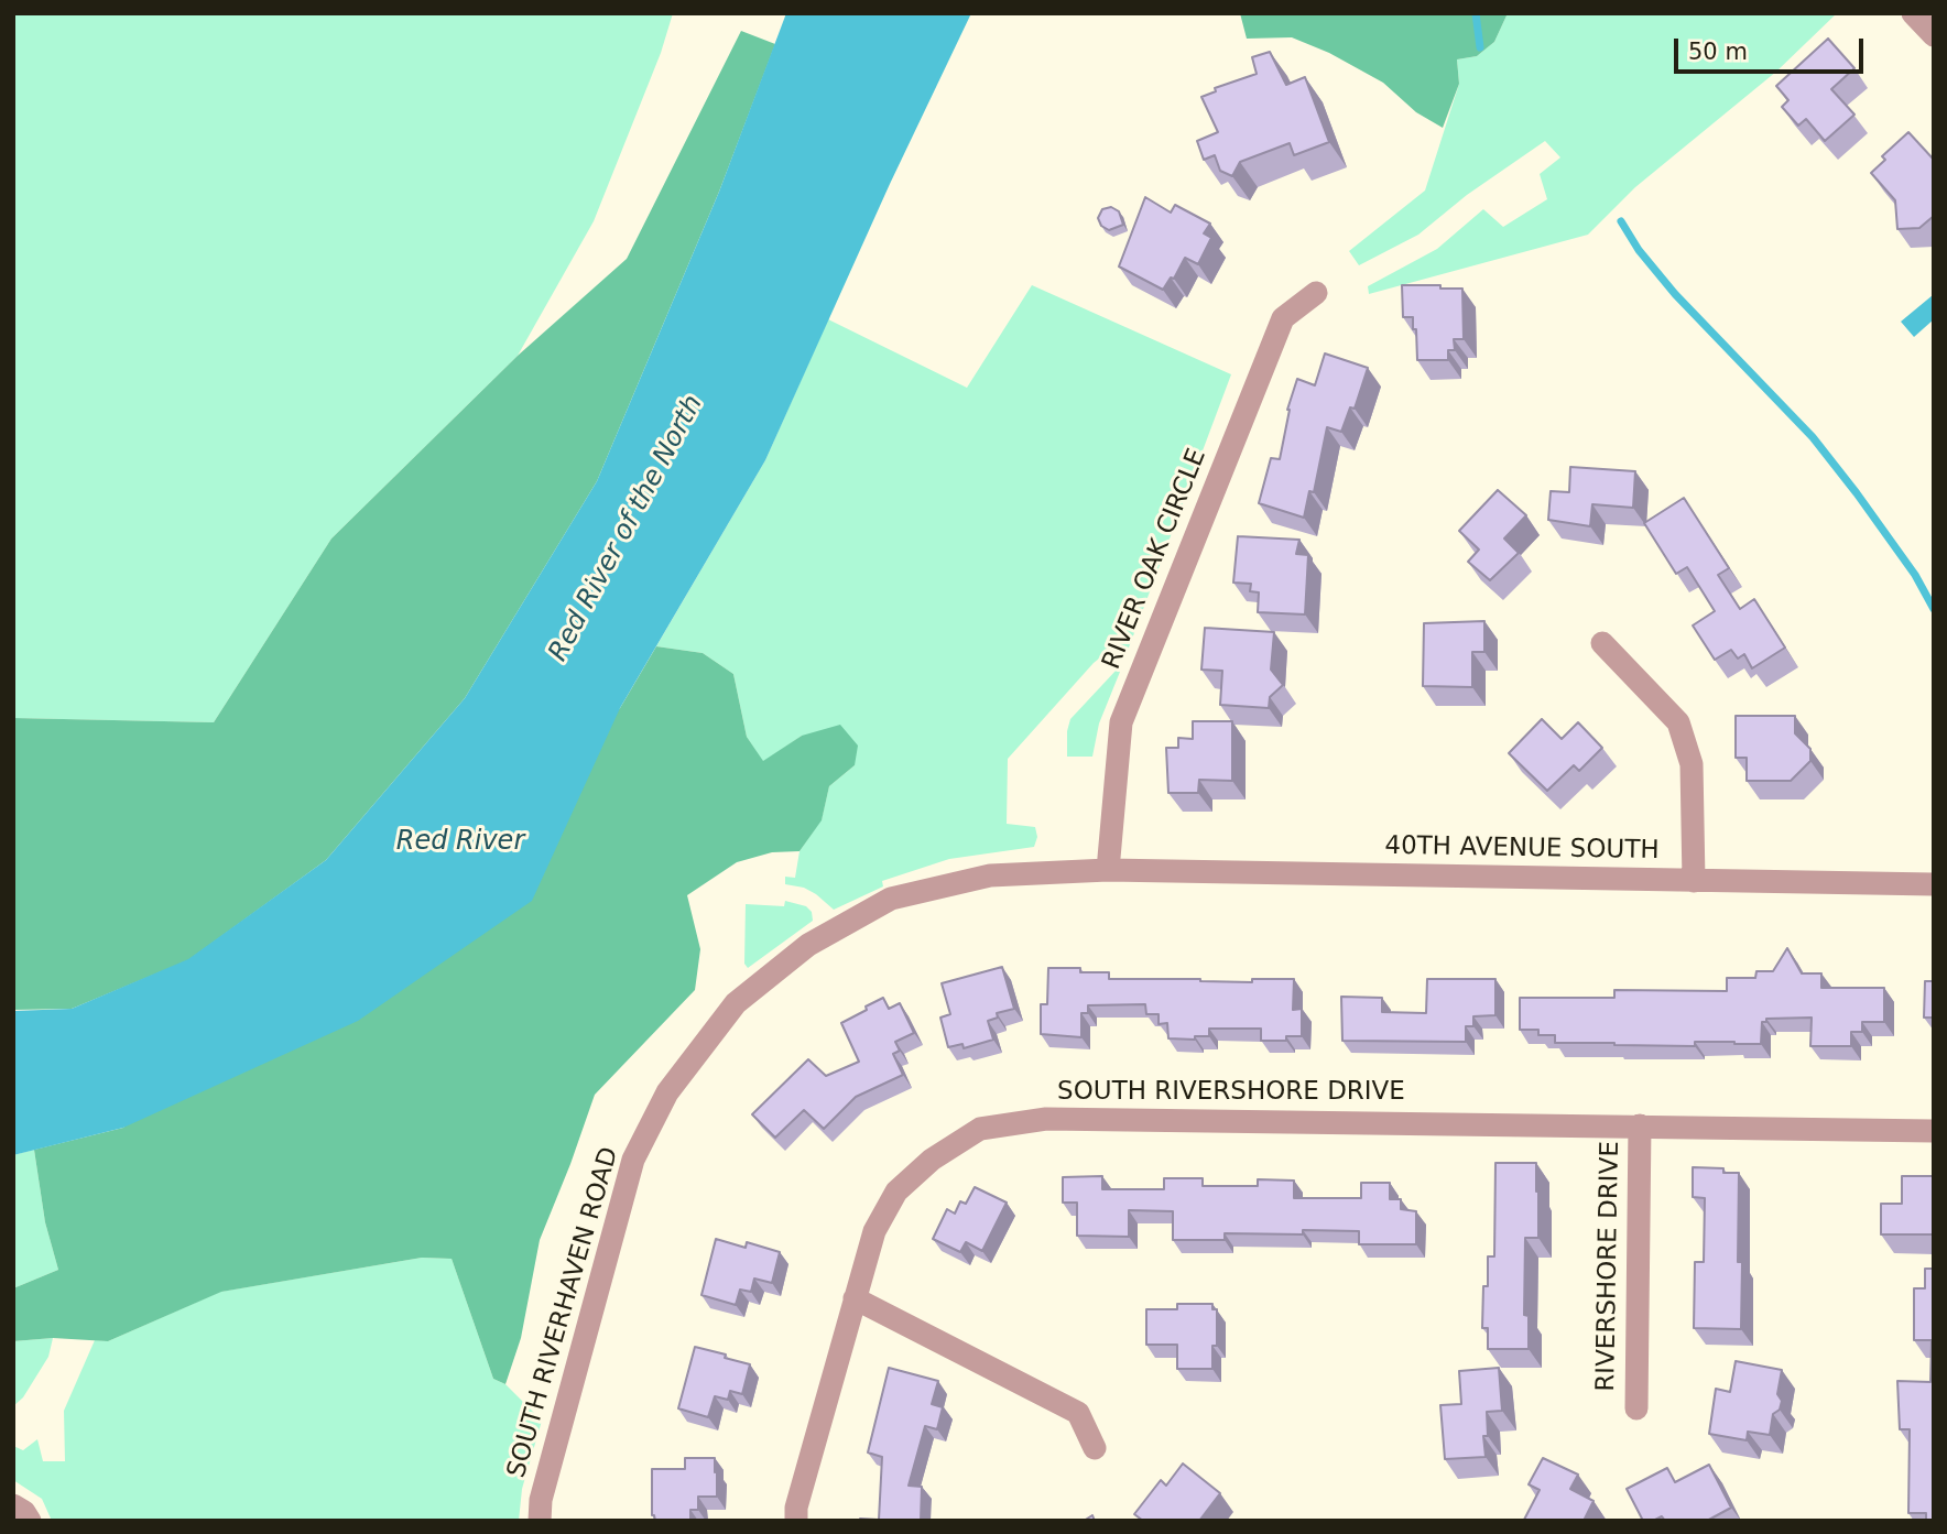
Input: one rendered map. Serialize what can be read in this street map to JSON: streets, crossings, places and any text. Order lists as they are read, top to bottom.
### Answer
{
  "streets": {
    "street": [
      "RIVER OAK CIRCLE",
      "40TH AVENUE SOUTH",
      "SOUTH RIVERSHORE DRIVE",
      "RIVERSHORE DRIVE",
      "SOUTH RIVERHAVEN ROAD"
    ]
  },
  "crossings": [
    ["RIVER OAK CIRCLE", "40TH AVENUE SOUTH"],
    ["RIVER OAK CIRCLE", "SOUTH RIVERHAVEN ROAD"],
    ["40TH AVENUE SOUTH", "SOUTH RIVERHAVEN ROAD"],
    ["SOUTH RIVERSHORE DRIVE", "RIVERSHORE DRIVE"]
  ],
  "water": ["Red River of the North", "Red River"],
  "scale_bar": "50 m"
}
